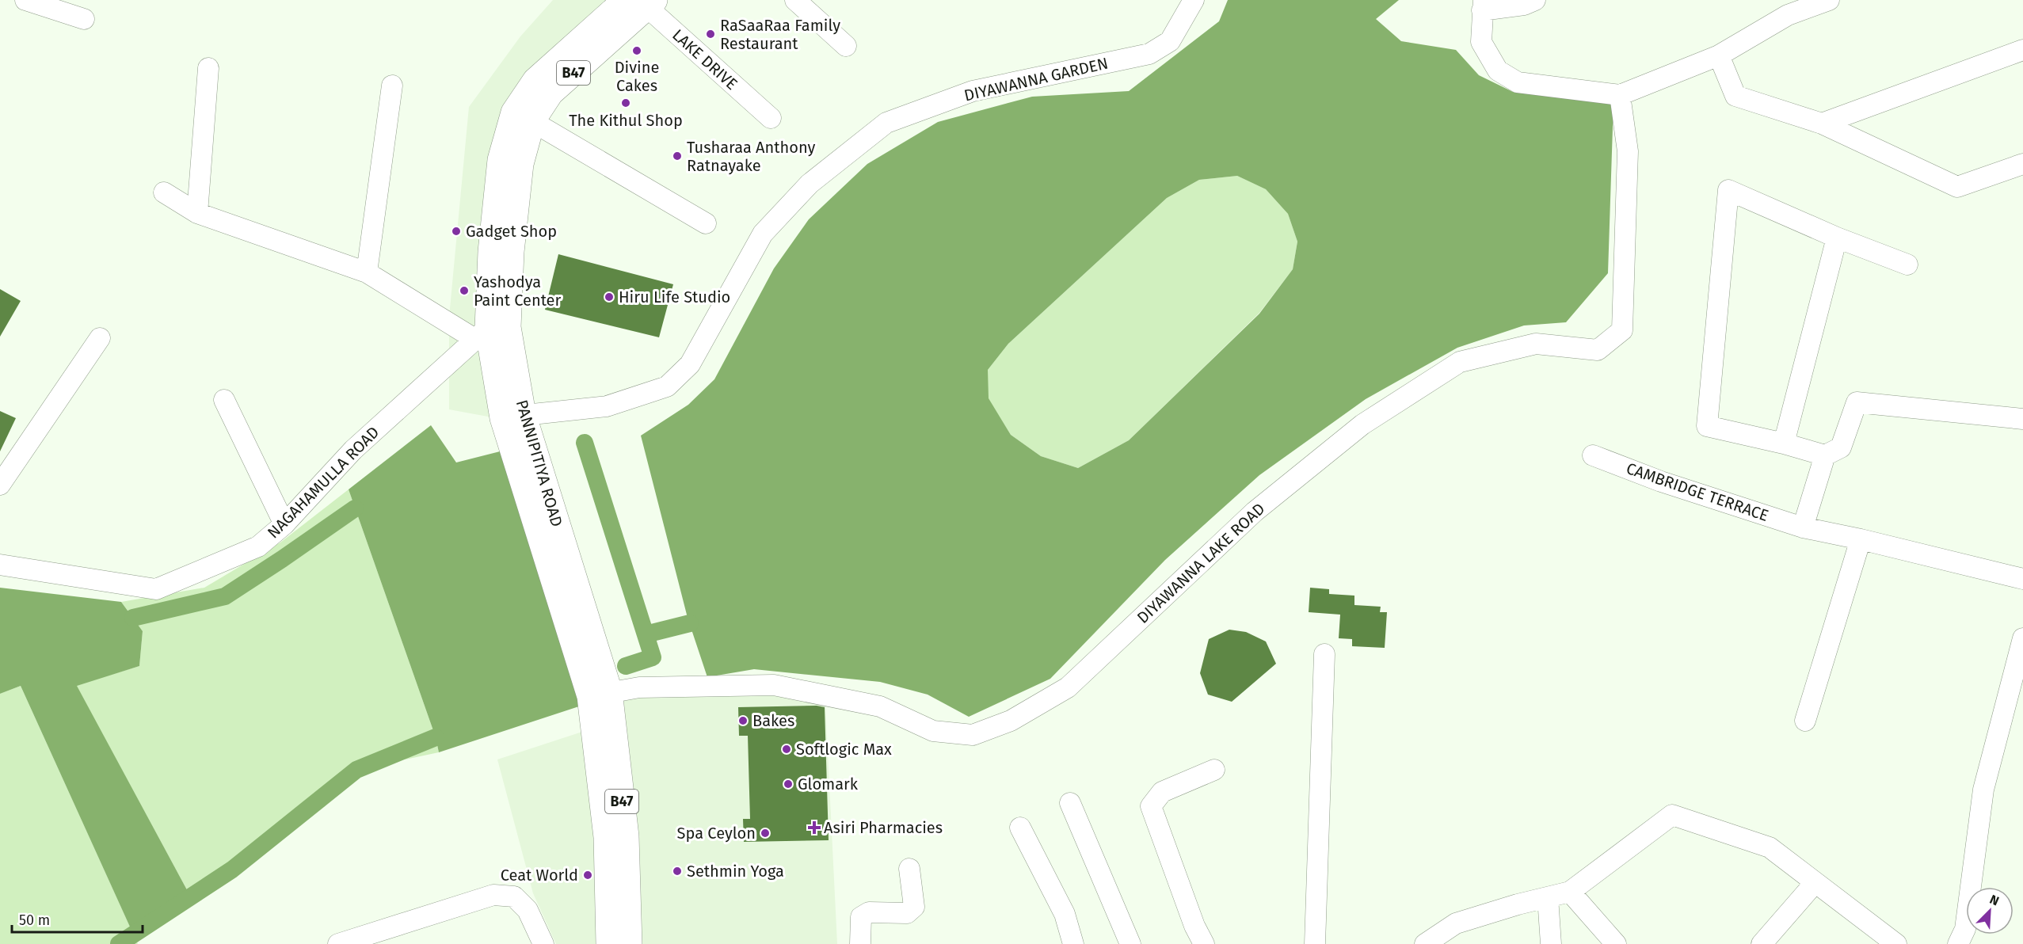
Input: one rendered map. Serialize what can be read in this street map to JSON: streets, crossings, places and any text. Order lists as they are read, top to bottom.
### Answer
{
  "streets": {
    "main road": ["B47", "PANNIPITIYA ROAD"],
    "street": [
      "LAKE DRIVE",
      "DIYAWANNA GARDEN",
      "NAGAHAMULLA ROAD",
      "CAMBRIDGE TERRACE",
      "DIYAWANNA LAKE ROAD"
    ]
  },
  "crossings": [
    ["LAKE DRIVE", "PANNIPITIYA ROAD"],
    ["DIYAWANNA GARDEN", "PANNIPITIYA ROAD"],
    ["PANNIPITIYA ROAD", "NAGAHAMULLA ROAD"],
    ["PANNIPITIYA ROAD", "DIYAWANNA LAKE ROAD"]
  ],
  "places": {
    "other": [
      "RaSaaRaa Family Restaurant",
      "Divine Cakes",
      "The Kithul Shop",
      "Tusharaa Anthony Ratnayake",
      "Gadget Shop",
      "Yashodya Paint Center",
      "Hiru Life Studio",
      "Bakes",
      "Softlogic Max",
      "Glomark",
      "Spa Ceylon",
      "Sethmin Yoga",
      "Ceat World"
    ],
    "health": ["Asiri Pharmacies"]
  },
  "scale_bar": "50 m",
  "north": "top right"
}
